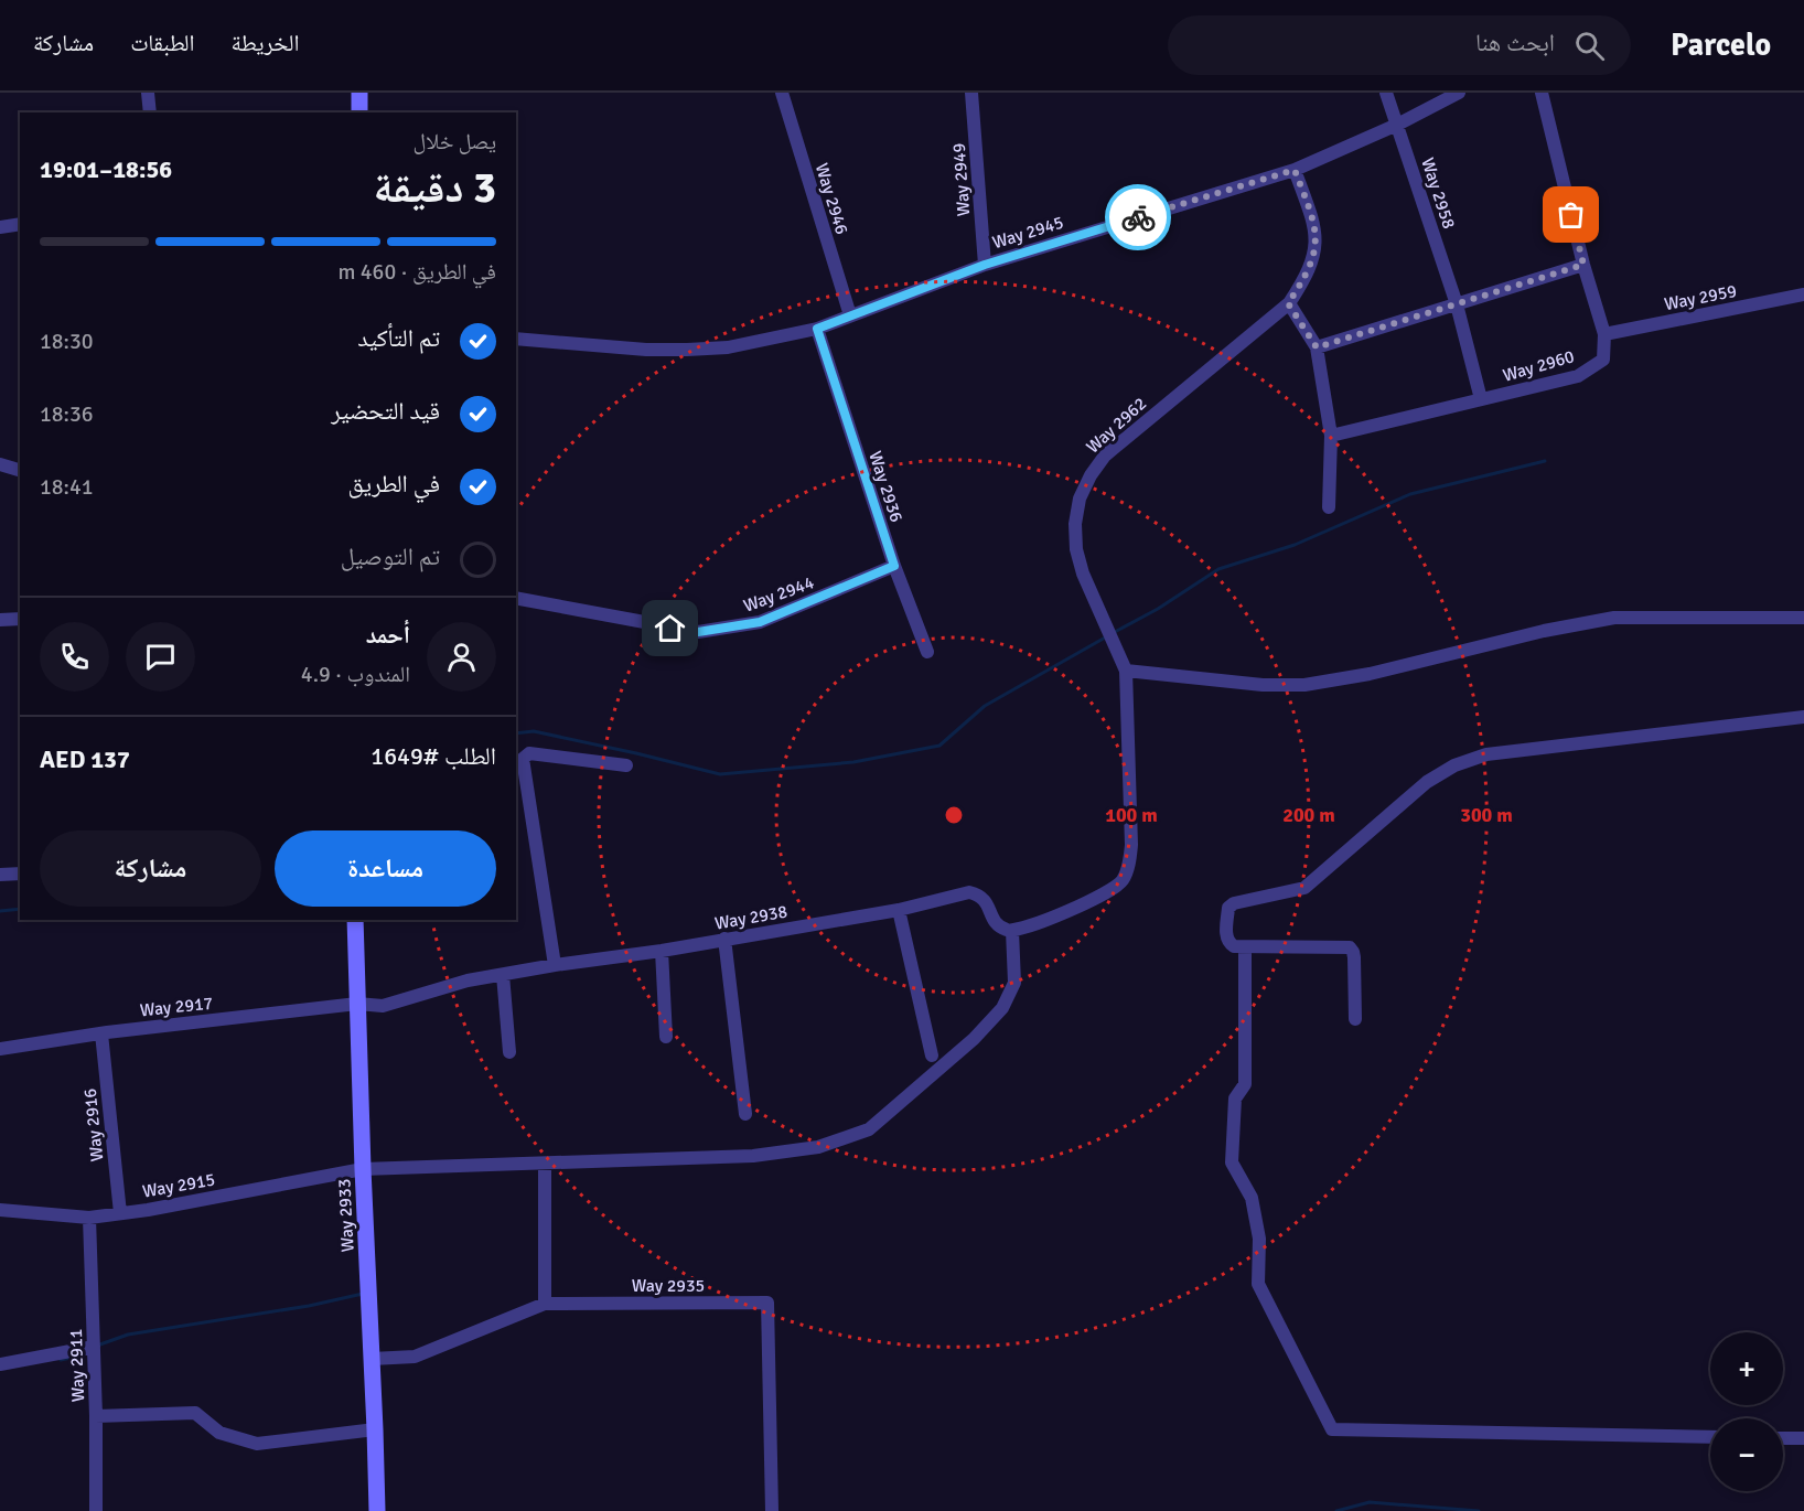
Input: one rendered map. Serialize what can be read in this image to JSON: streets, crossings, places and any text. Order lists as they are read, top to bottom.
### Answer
{
  "streets": {
    "street": [
      "Way 2949",
      "Way 2958",
      "Way 2946",
      "Way 2945",
      "Way 2959",
      "Way 2960",
      "Way 2962",
      "Way 2936",
      "Way 2944",
      "Way 2938",
      "Way 2917",
      "Way 2916",
      "Way 2915",
      "Way 2933",
      "Way 2935",
      "Way 2911"
    ]
  },
  "crossings": [
    ["Way 2949", "Way 2945"],
    ["Way 2958", "Way 2945"],
    ["Way 2958", "Way 2960"],
    ["Way 2946", "Way 2945"],
    ["Way 2945", "Way 2962"],
    ["Way 2945", "Way 2936"],
    ["Way 2959", "Way 2960"],
    ["Way 2962", "Way 2938"],
    ["Way 2962", "Way 2915"],
    ["Way 2936", "Way 2944"],
    ["Way 2938", "Way 2917"],
    ["Way 2938", "Way 2915"],
    ["Way 2938", "Way 2933"],
    ["Way 2917", "Way 2916"],
    ["Way 2917", "Way 2933"],
    ["Way 2916", "Way 2915"],
    ["Way 2915", "Way 2933"],
    ["Way 2915", "Way 2911"],
    ["Way 2933", "Way 2935"]
  ],
  "page": {
    "header": "Parcelo",
    "search": "ابحث هنا",
    "nav": ["الخريطة", "الطبقات", "مشاركة"],
    "heading": ["3 دقيقة", "يصل خلال", "18:56–19:01"],
    "panel": [
      "أحمد",
      "المندوب · 4.9",
      "الطلب #1649",
      "AED 137"
    ],
    "bar": "في الطريق · 460 m",
    "list": [
      ["تم التأكيد", "18:30"],
      ["قيد التحضير", "18:36"],
      ["في الطريق", "18:41"],
      "تم التوصيل"
    ],
    "buttons": ["مساعدة", "مشاركة"],
    "map_buttons": ["+", "−"]
  },
  "rings": ["100 m", "200 m", "300 m"]
}
